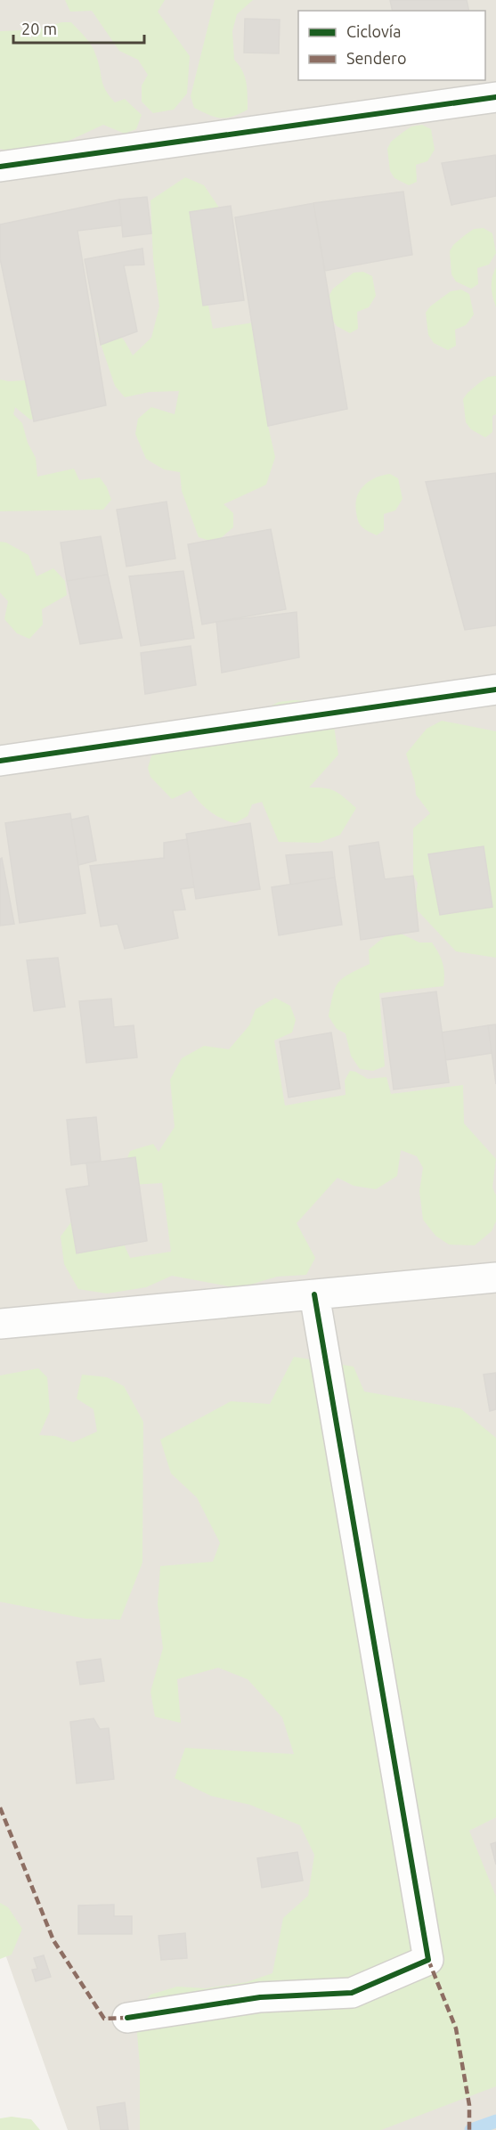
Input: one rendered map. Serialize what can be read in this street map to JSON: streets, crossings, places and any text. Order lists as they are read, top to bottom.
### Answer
{
  "legend": ["Ciclovía", "Sendero"],
  "scale_bar": "20 m"
}
